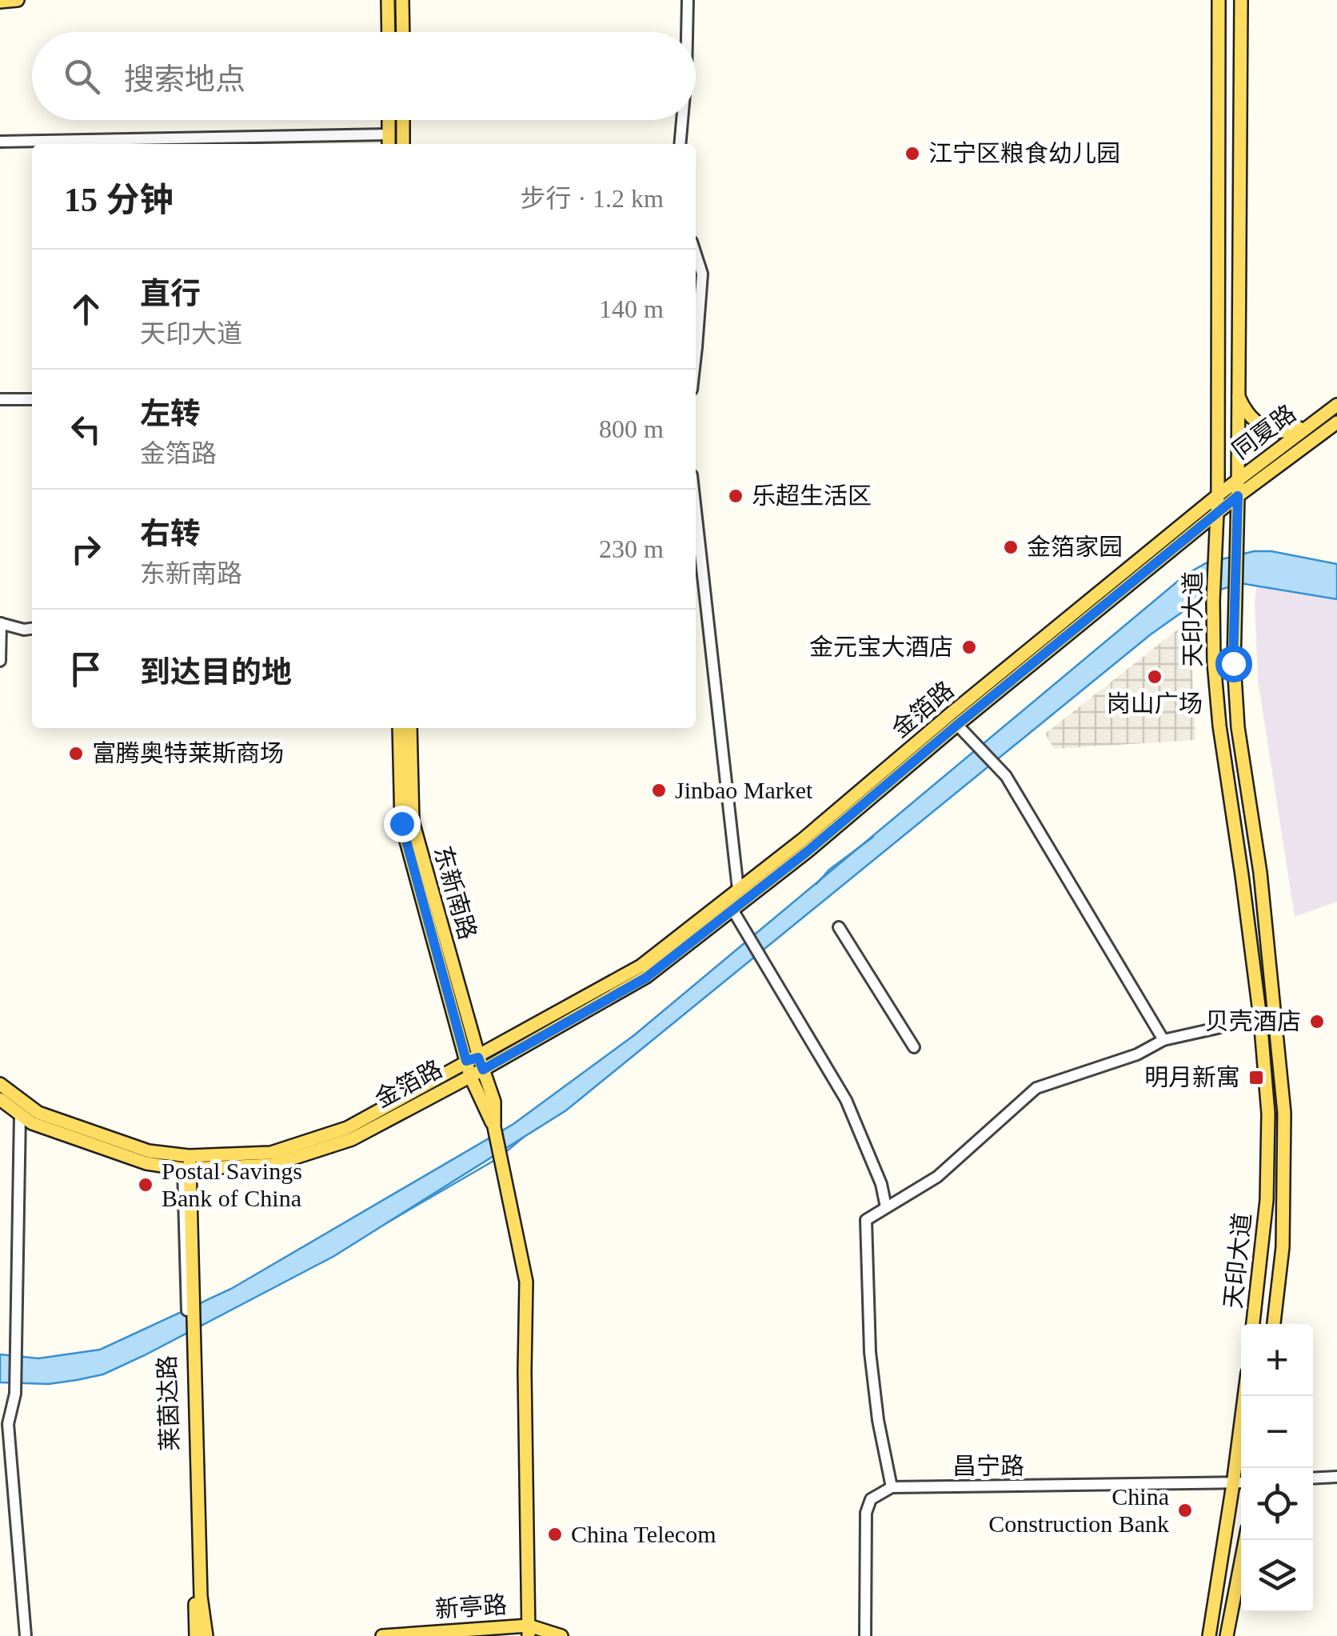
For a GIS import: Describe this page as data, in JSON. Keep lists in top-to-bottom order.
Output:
{
  "streets": {
    "main road": [
      "同夏路",
      "天印大道",
      "金箔路",
      "东新南路",
      "莱茵达路",
      "新亭路"
    ],
    "street": ["昌宁路"]
  },
  "crossings": [
    ["同夏路", "天印大道"],
    ["同夏路", "金箔路"],
    ["天印大道", "金箔路"],
    ["金箔路", "东新南路"]
  ],
  "places": {
    "other": [
      "江宁区粮食幼儿园",
      "乐超生活区",
      "金箔家园",
      "金元宝大酒店",
      "岗山广场",
      "富腾奥特莱斯商场",
      "Jinbao Market",
      "贝壳酒店",
      "Postal Savings Bank of China",
      "China Construction Bank",
      "China Telecom"
    ],
    "transit": ["明月新寓"]
  },
  "page": {
    "search": "搜索地点",
    "heading": ["15 分钟", "步行 · 1.2 km"],
    "list": [
      ["直行", "天印大道", "140 m"],
      ["左转", "金箔路", "800 m"],
      ["右转", "东新南路", "230 m"],
      "到达目的地"
    ],
    "map_buttons": ["+", "−"]
  }
}
